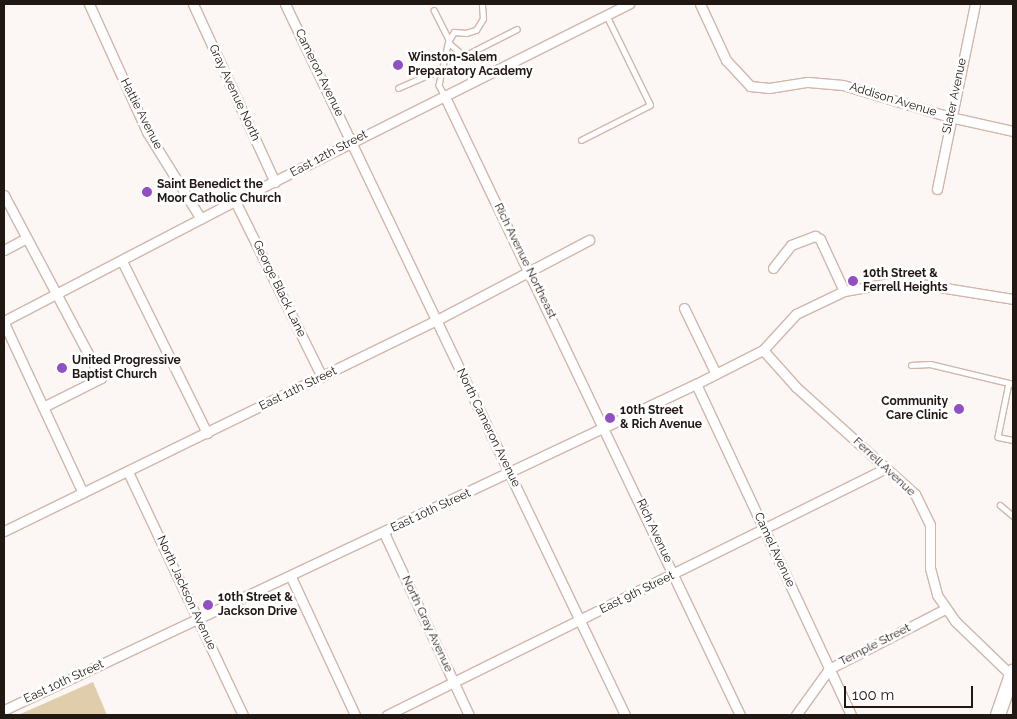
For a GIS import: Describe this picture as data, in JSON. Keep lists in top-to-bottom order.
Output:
{
  "streets": {
    "street": [
      "Cameron Avenue",
      "Gray Avenue North",
      "Slater Avenue",
      "Addison Avenue",
      "Hattie Avenue",
      "East 12th Street",
      "Rich Avenue Northeast",
      "George Black Lane",
      "East 11th Street",
      "North Cameron Avenue",
      "Ferrell Avenue",
      "East 10th Street",
      "Rich Avenue",
      "Camel Avenue",
      "North Jackson Avenue",
      "East 9th Street",
      "North Gray Avenue",
      "Temple Street"
    ]
  },
  "crossings": [
    ["Cameron Avenue", "East 12th Street"],
    ["Cameron Avenue", "North Cameron Avenue"],
    ["Gray Avenue North", "East 12th Street"],
    ["Slater Avenue", "Addison Avenue"],
    ["Hattie Avenue", "East 12th Street"],
    ["East 12th Street", "Rich Avenue Northeast"],
    ["East 12th Street", "George Black Lane"],
    ["East 12th Street", "North Cameron Avenue"],
    ["Rich Avenue Northeast", "East 11th Street"],
    ["Rich Avenue Northeast", "East 10th Street"],
    ["Rich Avenue Northeast", "Rich Avenue"],
    ["George Black Lane", "East 11th Street"],
    ["East 11th Street", "North Cameron Avenue"],
    ["East 11th Street", "North Jackson Avenue"],
    ["North Cameron Avenue", "East 10th Street"],
    ["North Cameron Avenue", "East 9th Street"],
    ["Ferrell Avenue", "East 10th Street"],
    ["Ferrell Avenue", "East 9th Street"],
    ["Ferrell Avenue", "Temple Street"],
    ["East 10th Street", "Rich Avenue"],
    ["East 10th Street", "Camel Avenue"],
    ["East 10th Street", "North Jackson Avenue"],
    ["East 10th Street", "North Gray Avenue"],
    ["Rich Avenue", "East 9th Street"],
    ["Camel Avenue", "East 9th Street"],
    ["Camel Avenue", "Temple Street"],
    ["East 9th Street", "North Gray Avenue"]
  ],
  "places": [
    "Winston-Salem Preparatory Academy",
    "Saint Benedict the Moor Catholic Church",
    "10th Street & Ferrell Heights",
    "United Progressive Baptist Church",
    "Community Care Clinic",
    "10th Street & Rich Avenue",
    "10th Street & Jackson Drive"
  ],
  "scale_bar": "100 m"
}
